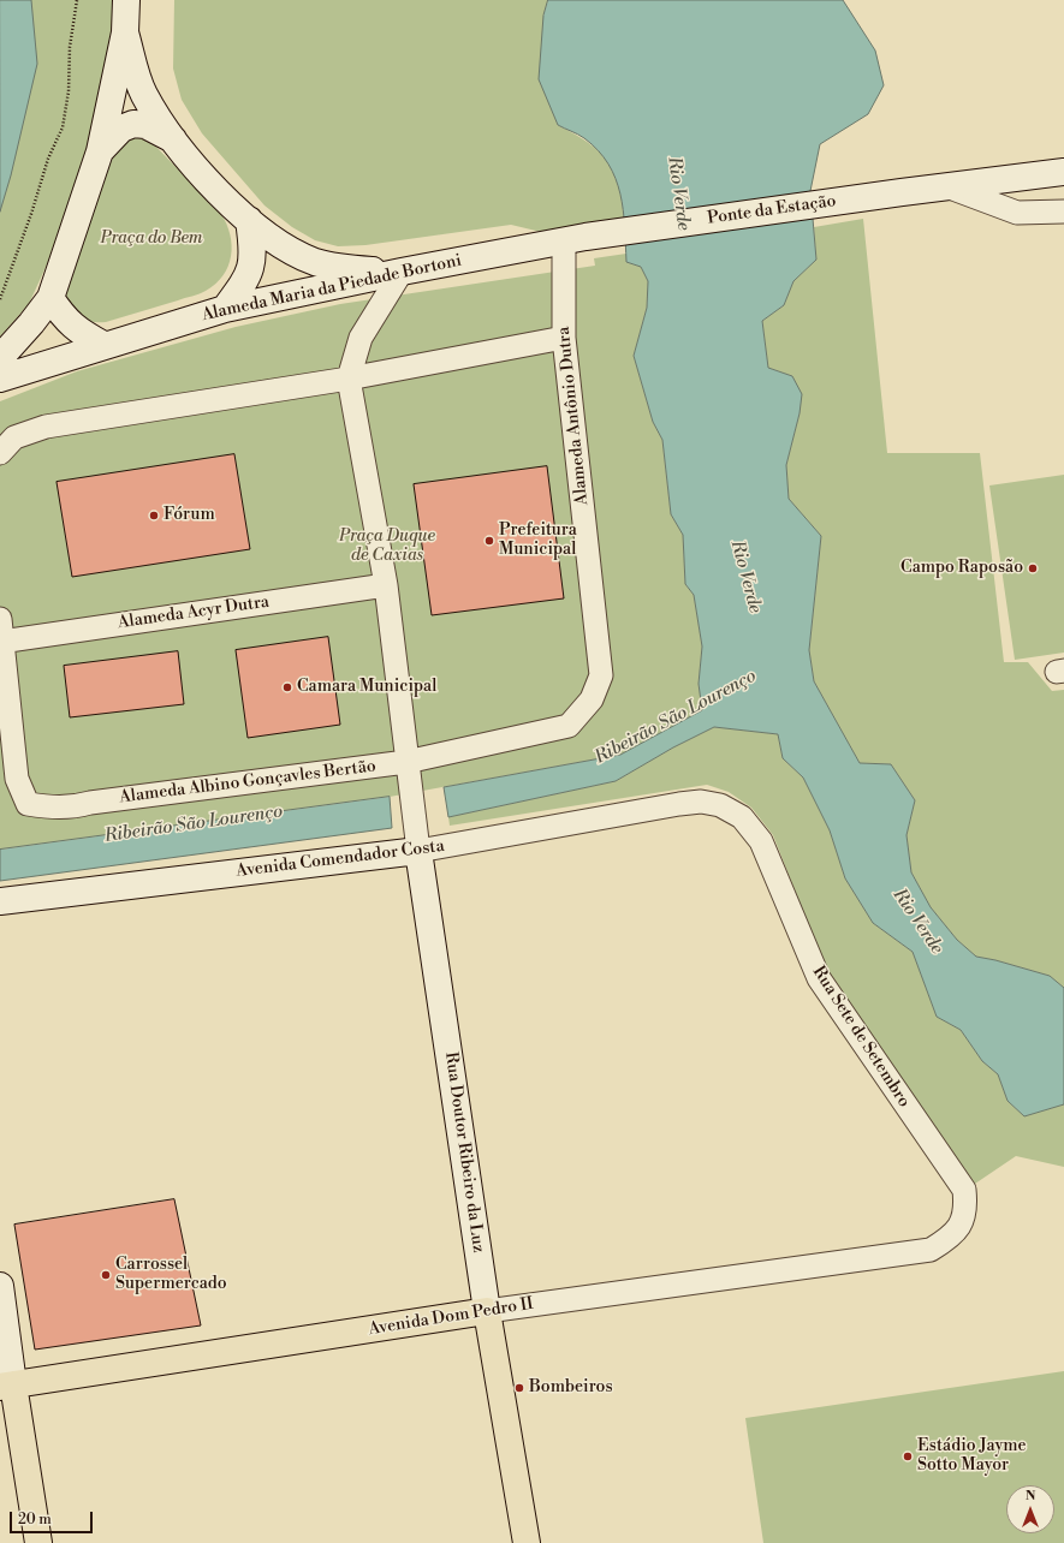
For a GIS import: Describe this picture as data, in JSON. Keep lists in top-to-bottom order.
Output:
{
  "streets": {
    "main road": [
      "Ponte da Estação",
      "Alameda Maria da Piedade Bortoni",
      "Avenida Comendador Costa",
      "Rua Doutor Ribeiro da Luz",
      "Avenida Dom Pedro II"
    ],
    "street": [
      "Alameda Antônio Dutra",
      "Alameda Acyr Dutra",
      "Alameda Albino Gonçavles Bertão",
      "Rua Sete de Setembro"
    ]
  },
  "crossings": [
    ["Ponte da Estação", "Alameda Maria da Piedade Bortoni"],
    ["Ponte da Estação", "Alameda Antônio Dutra"],
    ["Alameda Maria da Piedade Bortoni", "Alameda Antônio Dutra"],
    ["Alameda Antônio Dutra", "Alameda Albino Gonçavles Bertão"],
    ["Alameda Acyr Dutra", "Alameda Albino Gonçavles Bertão"],
    ["Alameda Acyr Dutra", "Rua Doutor Ribeiro da Luz"],
    ["Alameda Albino Gonçavles Bertão", "Rua Doutor Ribeiro da Luz"],
    ["Avenida Comendador Costa", "Rua Sete de Setembro"],
    ["Avenida Comendador Costa", "Rua Doutor Ribeiro da Luz"],
    ["Rua Sete de Setembro", "Avenida Dom Pedro II"],
    ["Rua Doutor Ribeiro da Luz", "Avenida Dom Pedro II"]
  ],
  "water": ["Rio Verde", "Ribeirão São Lourenço"],
  "parks": ["Praça do Bem", "Praça Duque de Caxias"],
  "places": [
    "Fórum",
    "Prefeitura Municipal",
    "Campo Raposão",
    "Camara Municipal",
    "Carrossel Supermercado",
    "Bombeiros",
    "Estádio Jayme Sotto Mayor"
  ],
  "scale_bar": "20 m",
  "north": "top"
}
